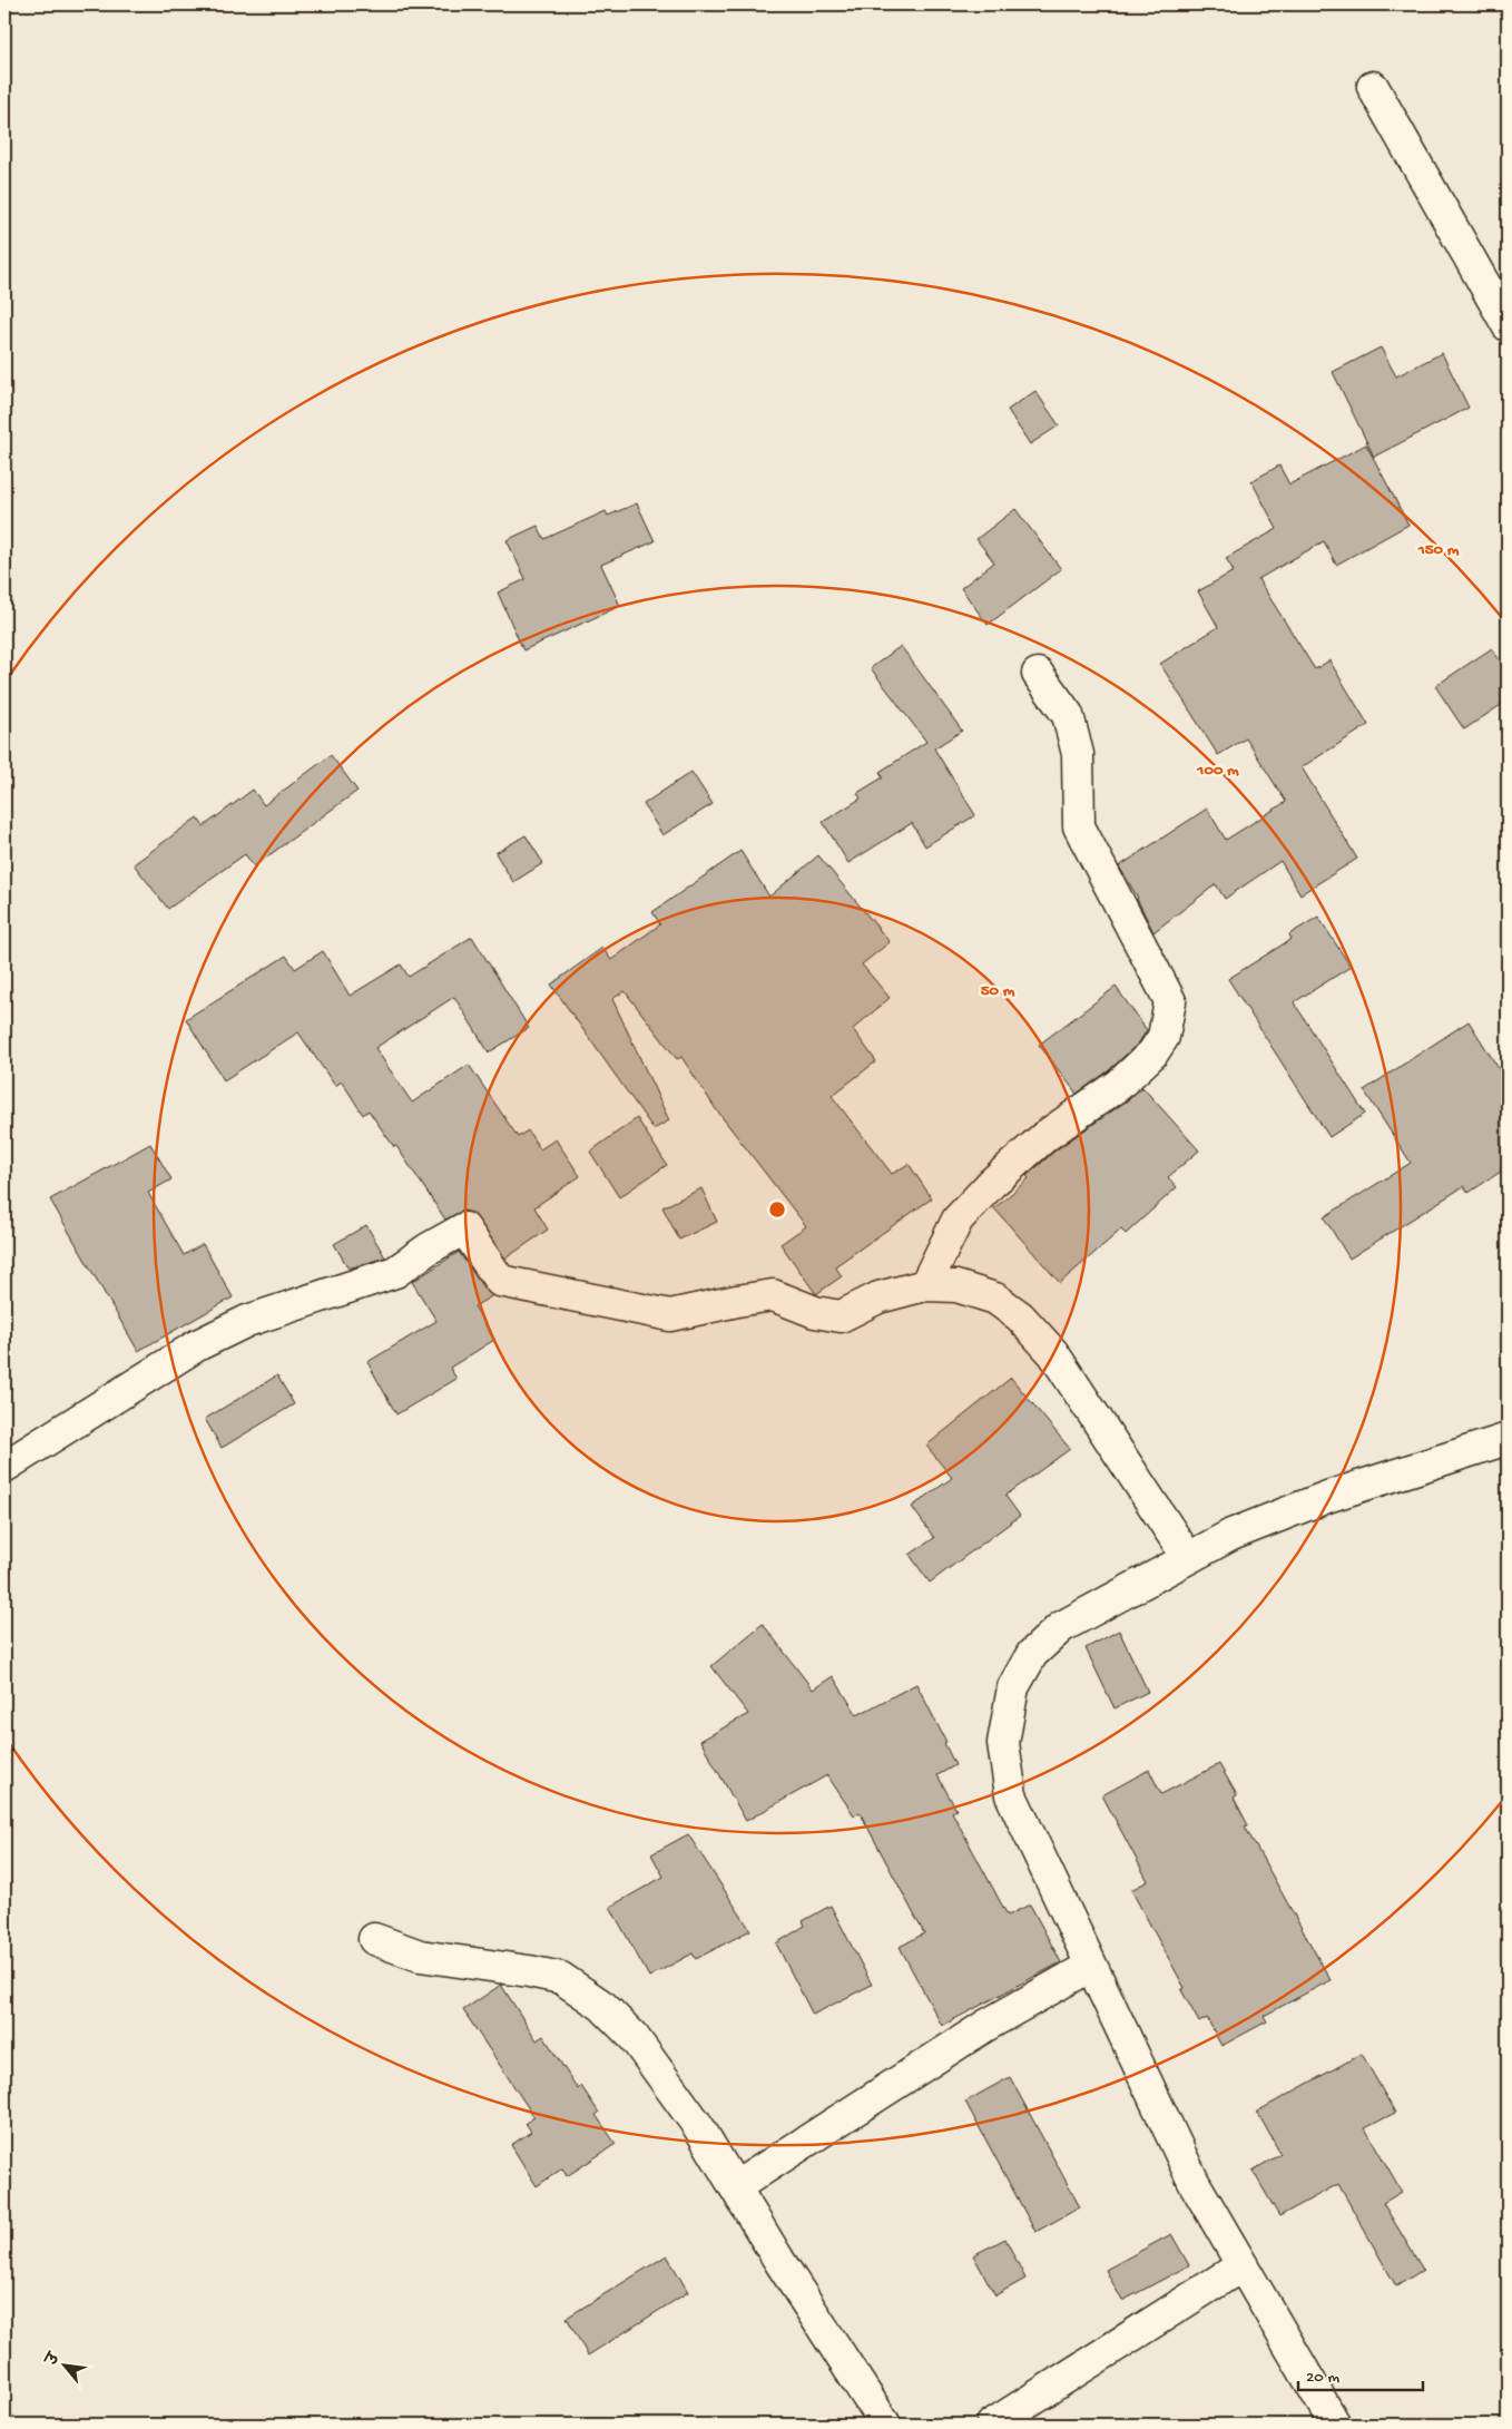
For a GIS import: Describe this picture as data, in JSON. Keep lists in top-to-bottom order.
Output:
{
  "scale_bar": "20 m",
  "north": "top left",
  "rings": ["150 m", "100 m", "50 m"]
}
